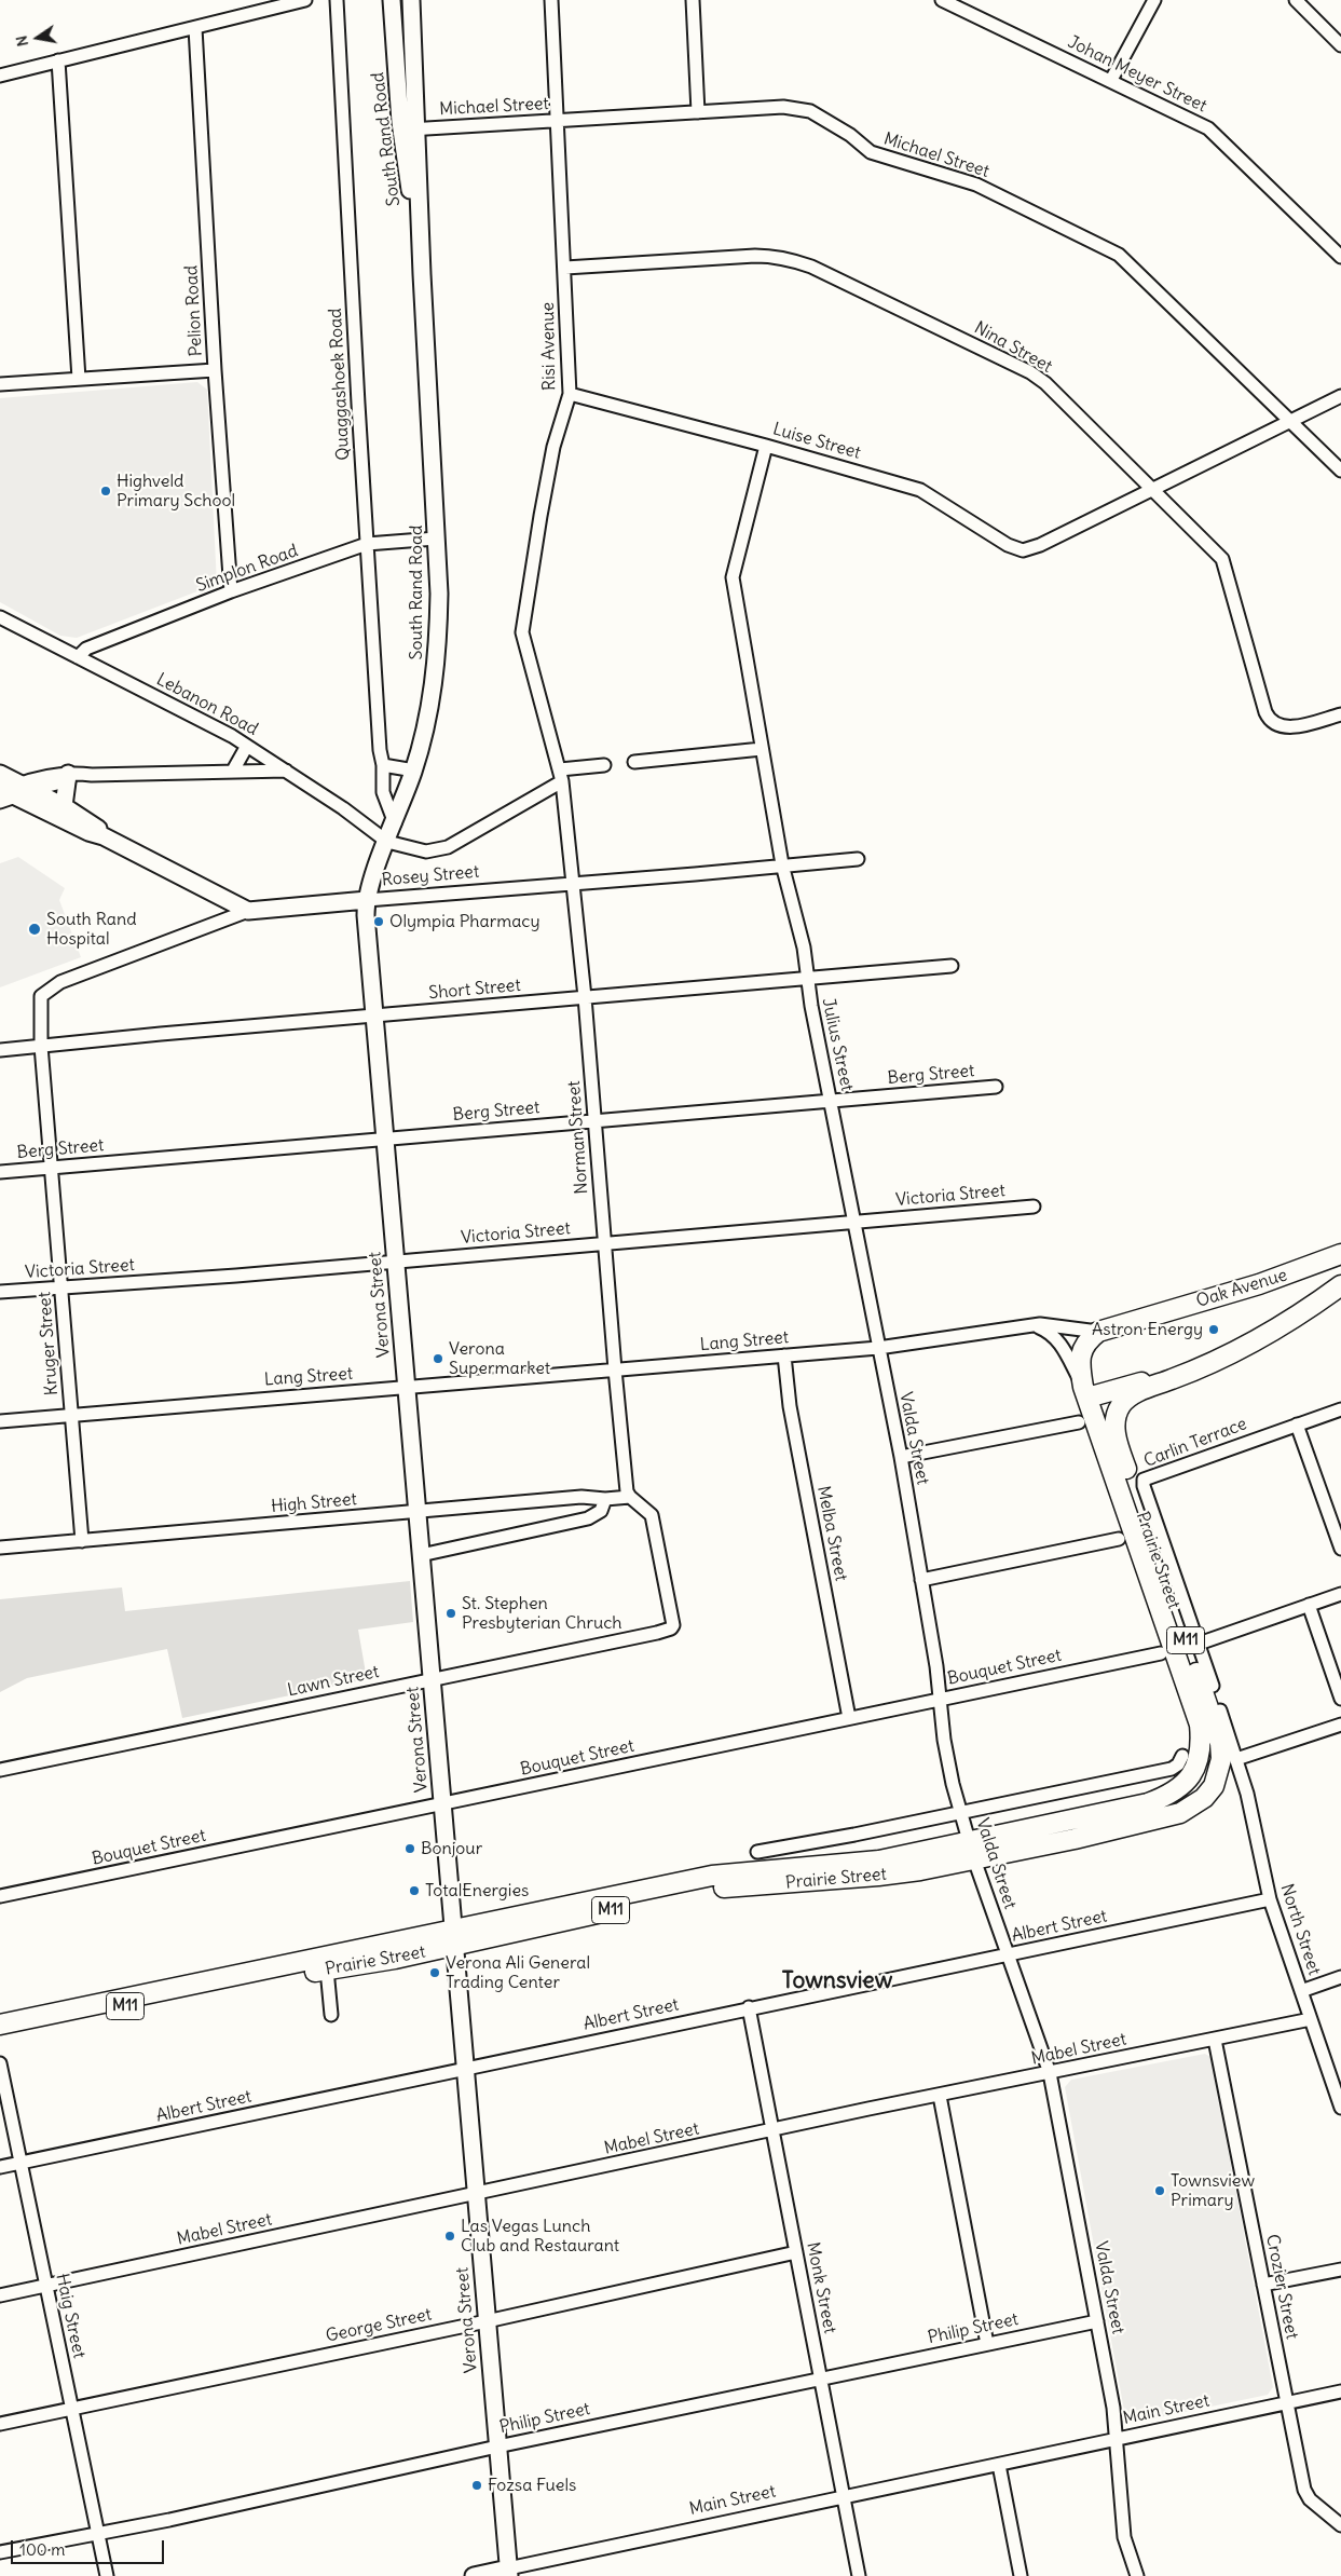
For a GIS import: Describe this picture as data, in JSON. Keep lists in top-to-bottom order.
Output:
{
  "streets": {
    "main road": [
      "South Rand Road",
      "Rosey Street",
      "Oak Avenue",
      "Verona Street",
      "Prairie Street",
      "M11",
      "Main Street"
    ],
    "street": [
      "Johan Meyer Street",
      "Michael Street",
      "Pelion Road",
      "Risi Avenue",
      "Nina Street",
      "Quaggashoek Road",
      "Luise Street",
      "Simplon Road",
      "Lebanon Road",
      "Short Street",
      "Julius Street",
      "Berg Street",
      "Norman Street",
      "Victoria Street",
      "Lang Street",
      "Kruger Street",
      "Valda Street",
      "Carlin Terrace",
      "High Street",
      "Melba Street",
      "Bouquet Street",
      "Lawn Street",
      "Albert Street",
      "North Street",
      "Mabel Street",
      "Crozier Street",
      "Monk Street",
      "Haig Street",
      "George Street",
      "Philip Street"
    ]
  },
  "crossings": [
    ["Michael Street", "South Rand Road"],
    ["Michael Street", "Risi Avenue"],
    ["Michael Street", "Luise Street"],
    ["South Rand Road", "Quaggashoek Road"],
    ["South Rand Road", "Simplon Road"],
    ["South Rand Road", "Lebanon Road"],
    ["South Rand Road", "Rosey Street"],
    ["South Rand Road", "Verona Street"],
    ["Pelion Road", "Simplon Road"],
    ["Risi Avenue", "Nina Street"],
    ["Risi Avenue", "Luise Street"],
    ["Risi Avenue", "Norman Street"],
    ["Nina Street", "Luise Street"],
    ["Quaggashoek Road", "Simplon Road"],
    ["Luise Street", "Julius Street"],
    ["Simplon Road", "Lebanon Road"],
    ["Rosey Street", "Julius Street"],
    ["Rosey Street", "Norman Street"],
    ["Rosey Street", "Verona Street"],
    ["Rosey Street", "Kruger Street"],
    ["Short Street", "Julius Street"],
    ["Short Street", "Norman Street"],
    ["Short Street", "Verona Street"],
    ["Short Street", "Kruger Street"],
    ["Julius Street", "Berg Street"],
    ["Julius Street", "Victoria Street"],
    ["Julius Street", "Lang Street"],
    ["Julius Street", "Valda Street"],
    ["Berg Street", "Norman Street"],
    ["Berg Street", "Verona Street"],
    ["Berg Street", "Kruger Street"],
    ["Norman Street", "Victoria Street"],
    ["Norman Street", "Lang Street"],
    ["Norman Street", "High Street"],
    ["Norman Street", "Lawn Street"],
    ["Victoria Street", "Verona Street"],
    ["Victoria Street", "Kruger Street"],
    ["Oak Avenue", "Lang Street"],
    ["Oak Avenue", "Prairie Street"],
    ["Verona Street", "Lang Street"],
    ["Verona Street", "High Street"],
    ["Verona Street", "Prairie Street"],
    ["Verona Street", "Bouquet Street"],
    ["Verona Street", "Lawn Street"],
    ["Verona Street", "Albert Street"],
    ["Verona Street", "Mabel Street"],
    ["Verona Street", "George Street"],
    ["Verona Street", "Philip Street"],
    ["Verona Street", "Main Street"],
    ["Lang Street", "Kruger Street"],
    ["Lang Street", "Valda Street"],
    ["Lang Street", "Melba Street"],
    ["Kruger Street", "High Street"],
    ["Valda Street", "Prairie Street"],
    ["Valda Street", "Bouquet Street"],
    ["Valda Street", "Albert Street"],
    ["Valda Street", "Mabel Street"],
    ["Valda Street", "Philip Street"],
    ["Valda Street", "Main Street"],
    ["High Street", "Lawn Street"],
    ["Melba Street", "Bouquet Street"],
    ["Prairie Street", "M11"],
    ["Albert Street", "North Street"],
    ["Albert Street", "Monk Street"],
    ["Albert Street", "Haig Street"],
    ["North Street", "Mabel Street"],
    ["Mabel Street", "Crozier Street"],
    ["Mabel Street", "Monk Street"],
    ["Mabel Street", "Haig Street"],
    ["Crozier Street", "Main Street"],
    ["Monk Street", "George Street"],
    ["Monk Street", "Philip Street"],
    ["Monk Street", "Main Street"],
    ["Haig Street", "George Street"],
    ["Haig Street", "Philip Street"]
  ],
  "districts": ["Townsview"],
  "places": [
    "Highveld Primary School",
    "Olympia Pharmacy",
    "South Rand Hospital",
    "Astron Energy",
    "Verona Supermarket",
    "St. Stephen Presbyterian Chruch",
    "Bonjour",
    "TotalEnergies",
    "Verona Ali General Trading Center",
    "Townsview Primary",
    "Las Vegas Lunch Club and Restaurant",
    "Fozsa Fuels"
  ],
  "scale_bar": "100 m",
  "north": "left"
}
